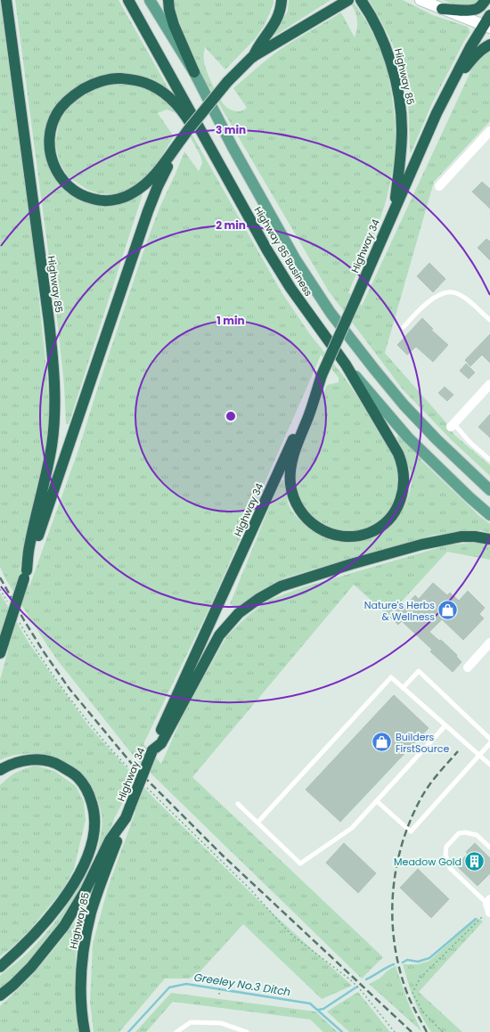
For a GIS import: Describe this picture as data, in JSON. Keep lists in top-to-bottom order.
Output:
{
  "streets": {
    "highway": ["Highway 85", "Highway 34", "Highway 85 Business"]
  },
  "crossings": [
    ["Highway 85", "Highway 34"]
  ],
  "water": ["Greeley No.3 Ditch"],
  "places": {
    "shop": ["Nature's Herbs & Wellness", "Builders FirstSource"],
    "building": ["Meadow Gold"]
  },
  "rings": ["3 min", "2 min", "1 min"]
}
